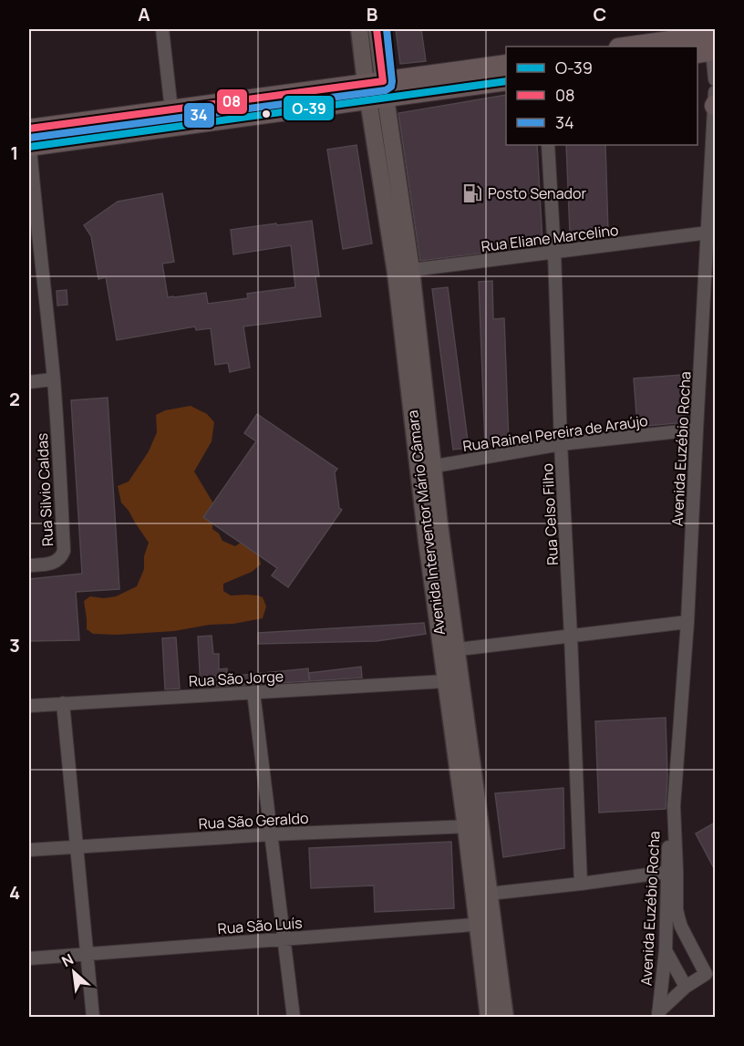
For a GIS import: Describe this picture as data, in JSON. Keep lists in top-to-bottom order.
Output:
{
  "streets": {
    "main road": ["Avenida Interventor Mário Câmara"],
    "street": [
      "Rua Eliane Marcelino",
      "Rua Rainel Pereira de Araújo",
      "Avenida Euzébio Rocha",
      "Rua Silvio Caldas",
      "Rua Celso Filho",
      "Rua São Jorge",
      "Rua São Geraldo",
      "Rua São Luís"
    ]
  },
  "crossings": [
    ["Rua Eliane Marcelino", "Avenida Euzébio Rocha"],
    ["Rua Eliane Marcelino", "Rua Celso Filho"],
    ["Rua Eliane Marcelino", "Avenida Interventor Mário Câmara"],
    ["Rua Rainel Pereira de Araújo", "Avenida Euzébio Rocha"],
    ["Rua Rainel Pereira de Araújo", "Rua Celso Filho"],
    ["Rua Rainel Pereira de Araújo", "Avenida Interventor Mário Câmara"],
    ["Avenida Interventor Mário Câmara", "Rua São Jorge"],
    ["Avenida Interventor Mário Câmara", "Rua São Geraldo"],
    ["Avenida Interventor Mário Câmara", "Rua São Luís"]
  ],
  "places": {
    "fuel station": ["Posto Senador"]
  },
  "lines": ["transit line 08", "transit line 34", "transit line O-39"],
  "legend": ["O-39", "08", "34"],
  "north": "top left",
  "grid": {
    "columns": ["A", "B", "C"],
    "rows": [
      "1",
      "2",
      "3",
      "4"
    ]
  }
}
